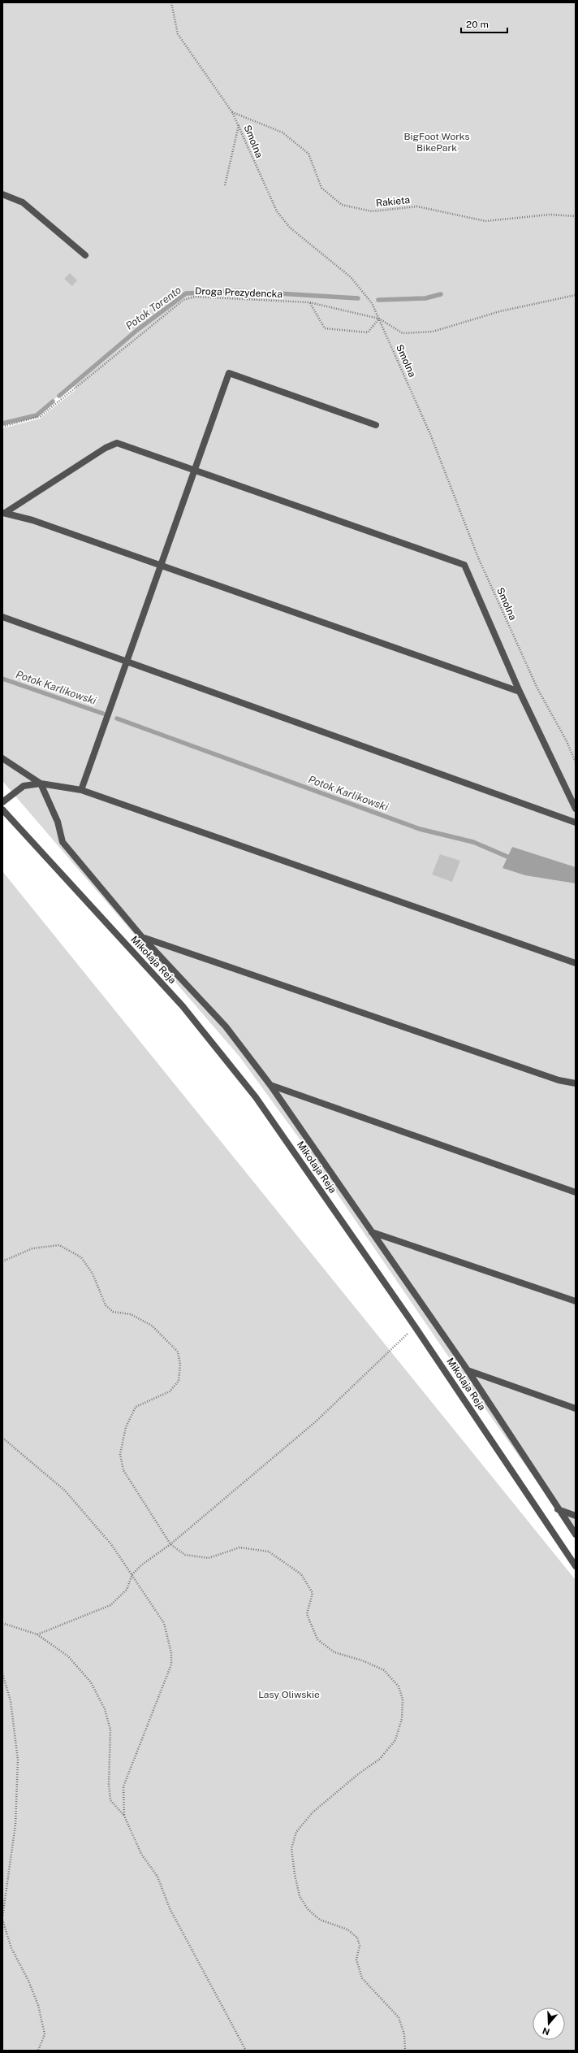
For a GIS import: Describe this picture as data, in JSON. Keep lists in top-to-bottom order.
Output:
{
  "streets": {
    "street": ["Mikołaja Reja"],
    "path": ["Smolna", "Rakieta", "Droga Prezydencka"]
  },
  "crossings": [
    ["Smolna", "Rakieta"],
    ["Smolna", "Droga Prezydencka"]
  ],
  "water": ["Potok Torento", "Potok Karlikowski"],
  "parks": ["BigFoot Works BikePark", "Lasy Oliwskie"],
  "scale_bar": "20 m",
  "north": "bottom"
}
